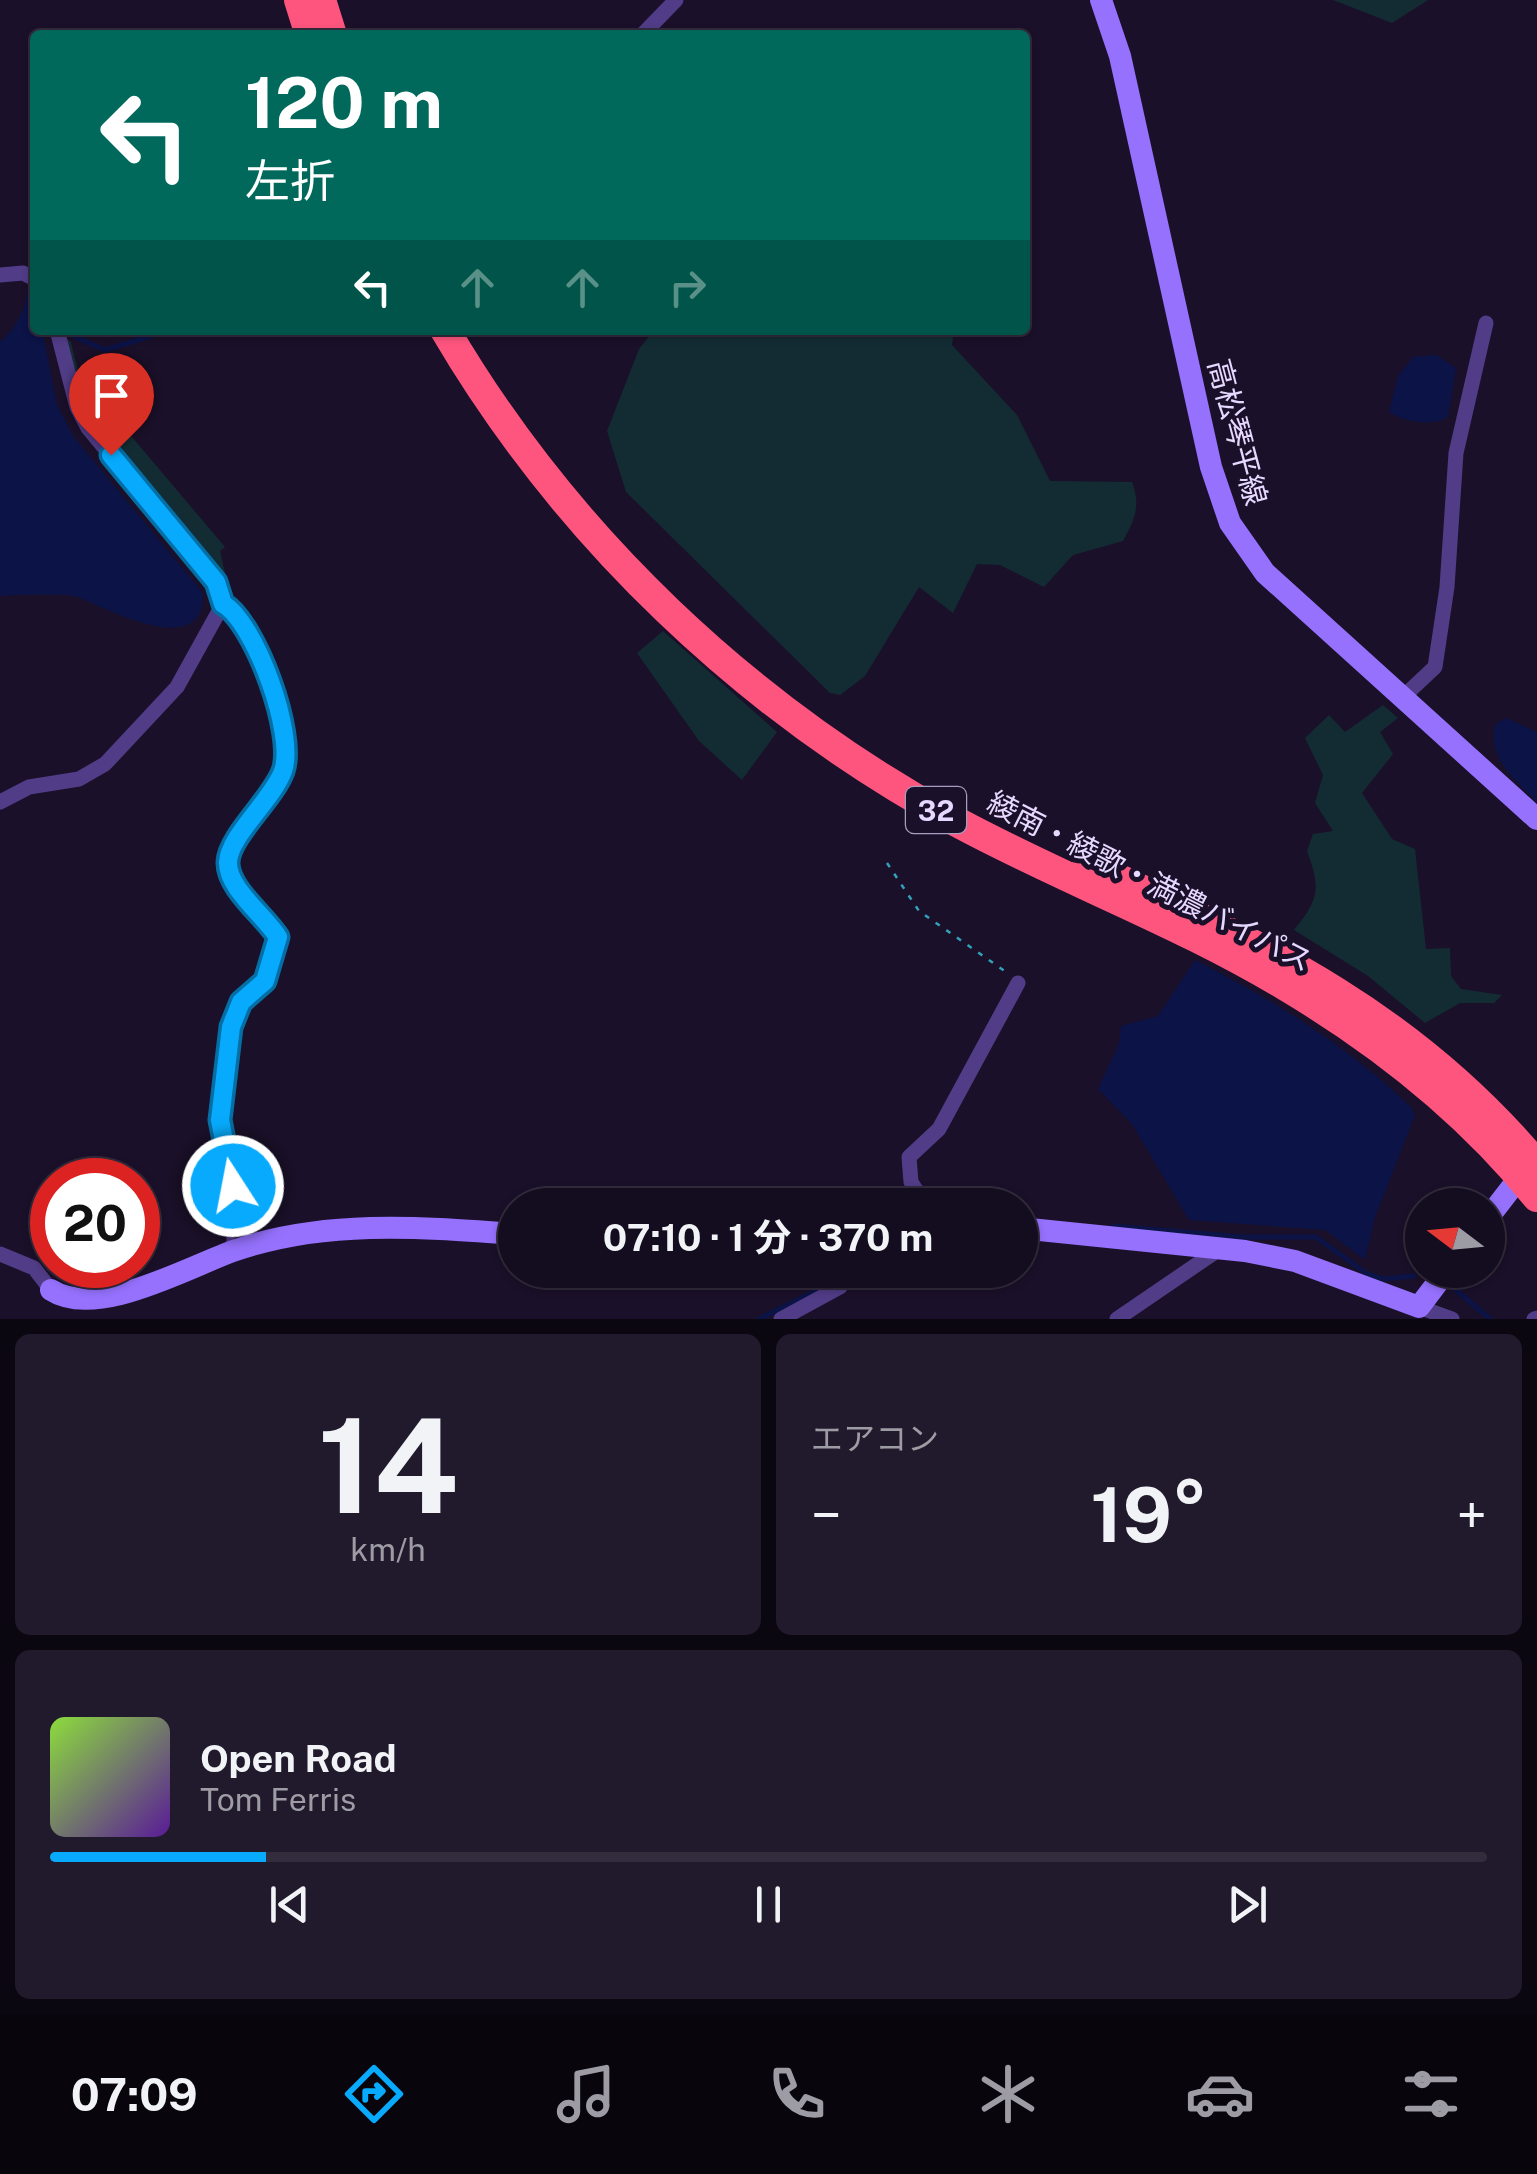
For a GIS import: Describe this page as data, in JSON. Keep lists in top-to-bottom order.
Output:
{
  "streets": {
    "highway": ["32", "綾南・綾歌・満濃バイパス"],
    "street": ["高松琴平線"]
  },
  "north": "left",
  "page": {
    "turn": ["120 m", "左折"],
    "limit": "20",
    "trip": "07:10 · 1 分 · 370 m",
    "tile": [
      ["14", "km/h"],
      "エアコン"
    ],
    "heat": ["−", "19°", "+"],
    "song": ["Open Road", "Tom Ferris"],
    "tabs": "07:09"
  }
}
